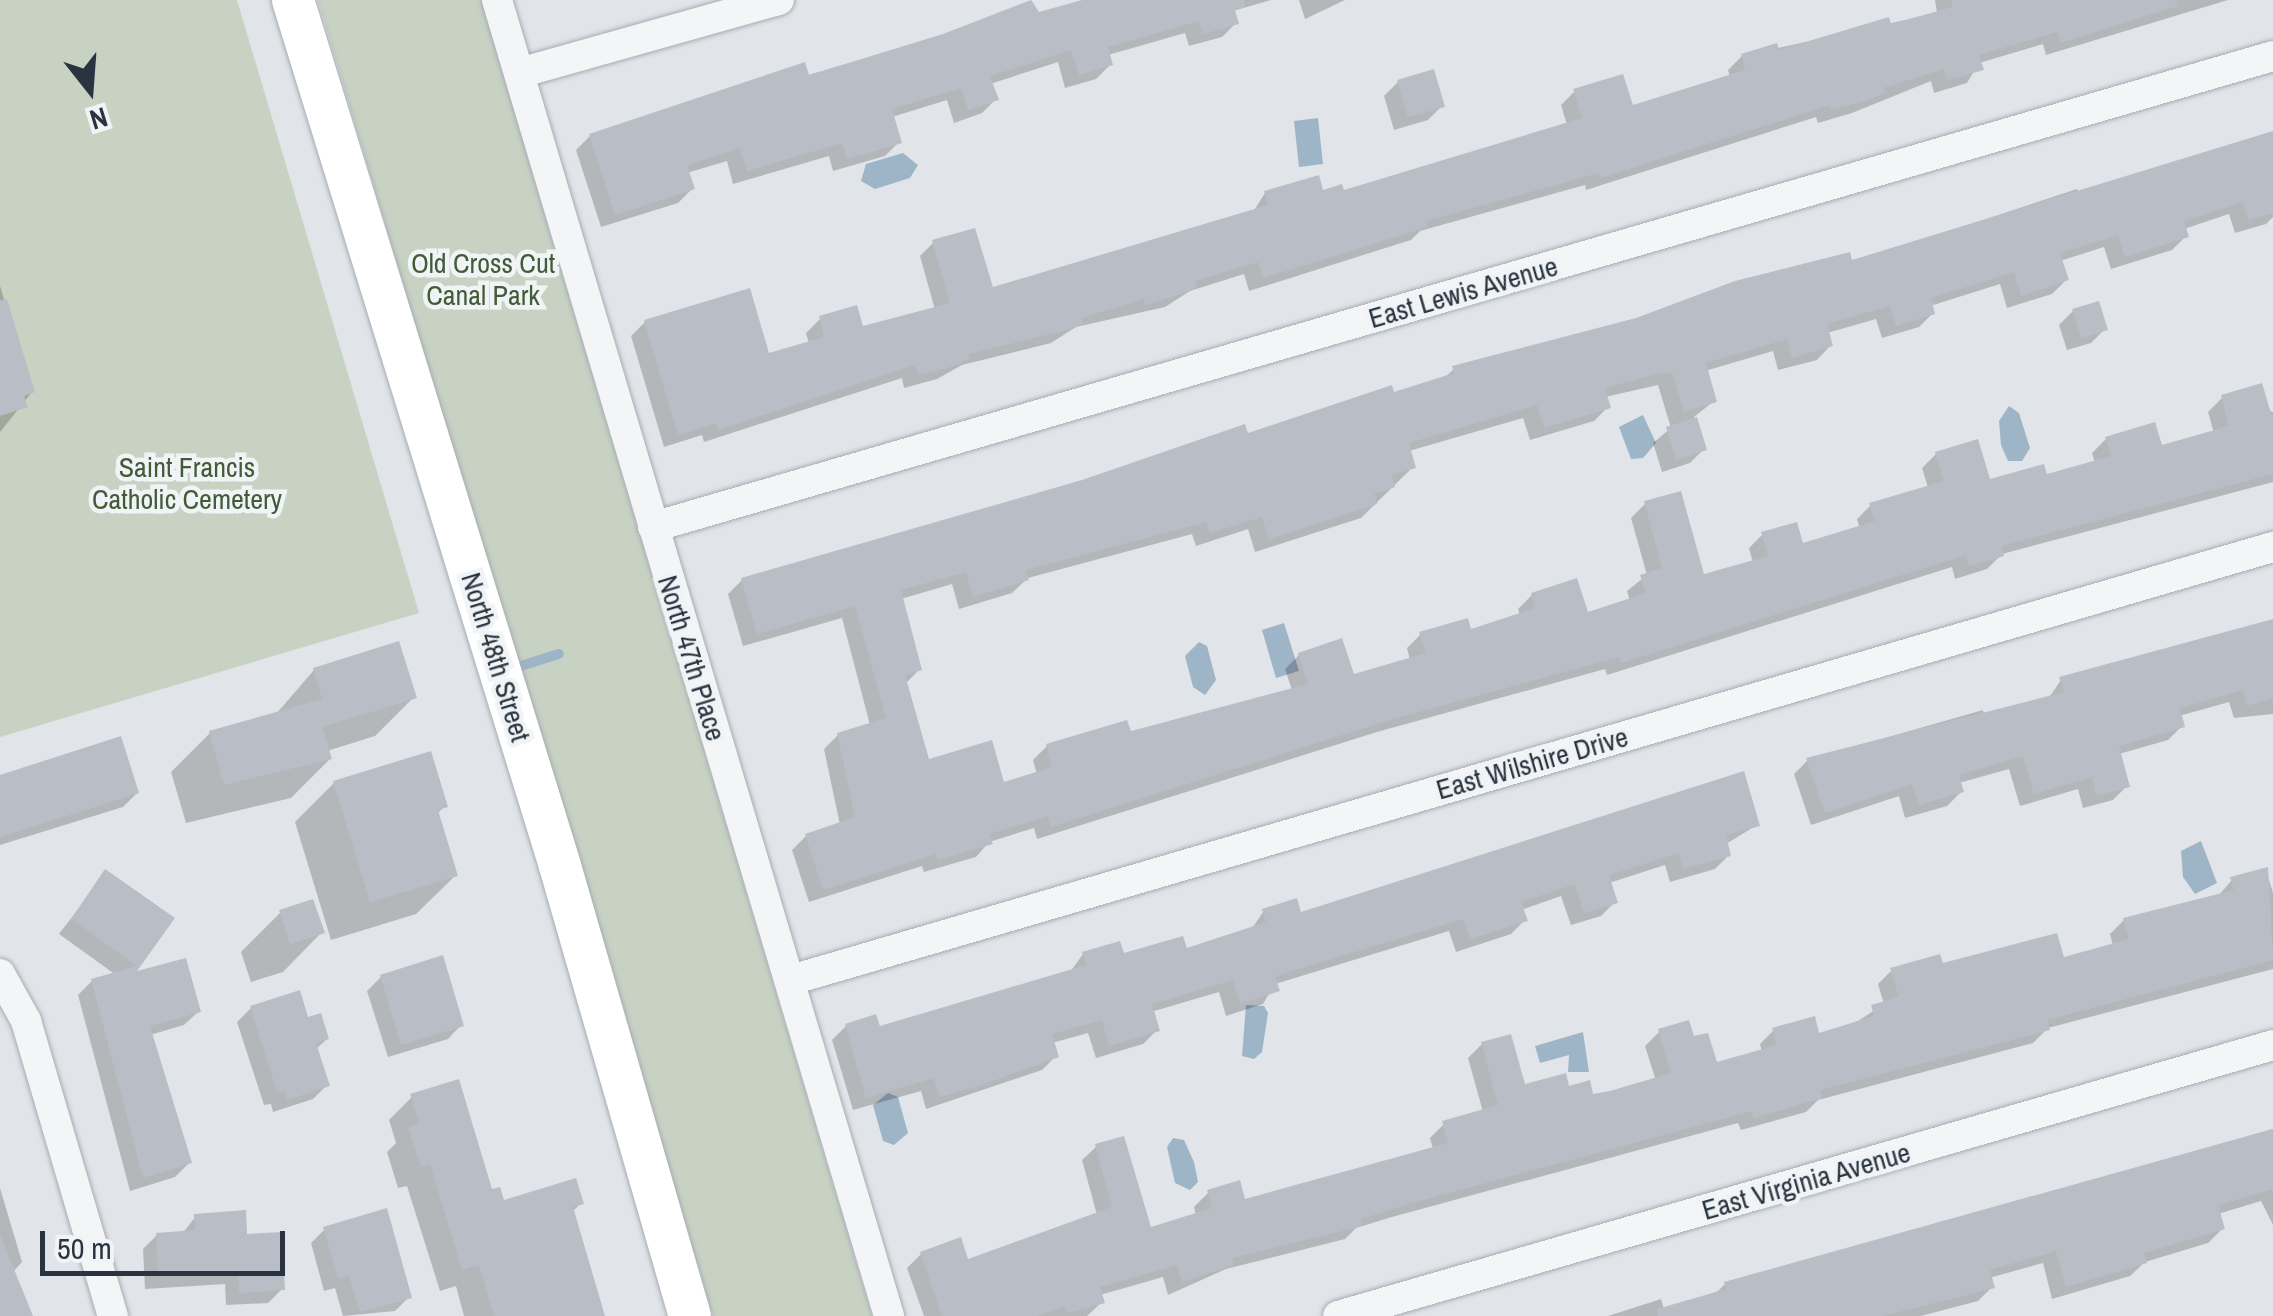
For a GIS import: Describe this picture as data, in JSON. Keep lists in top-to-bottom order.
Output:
{
  "streets": {
    "street": [
      "East Lewis Avenue",
      "North 48th Street",
      "North 47th Place",
      "East Wilshire Drive",
      "East Virginia Avenue"
    ]
  },
  "crossings": [
    ["East Lewis Avenue", "North 47th Place"],
    ["North 47th Place", "East Wilshire Drive"]
  ],
  "parks": ["Old Cross Cut Canal Park", "Saint Francis Catholic Cemetery"],
  "scale_bar": "50 m",
  "north": "bottom"
}
